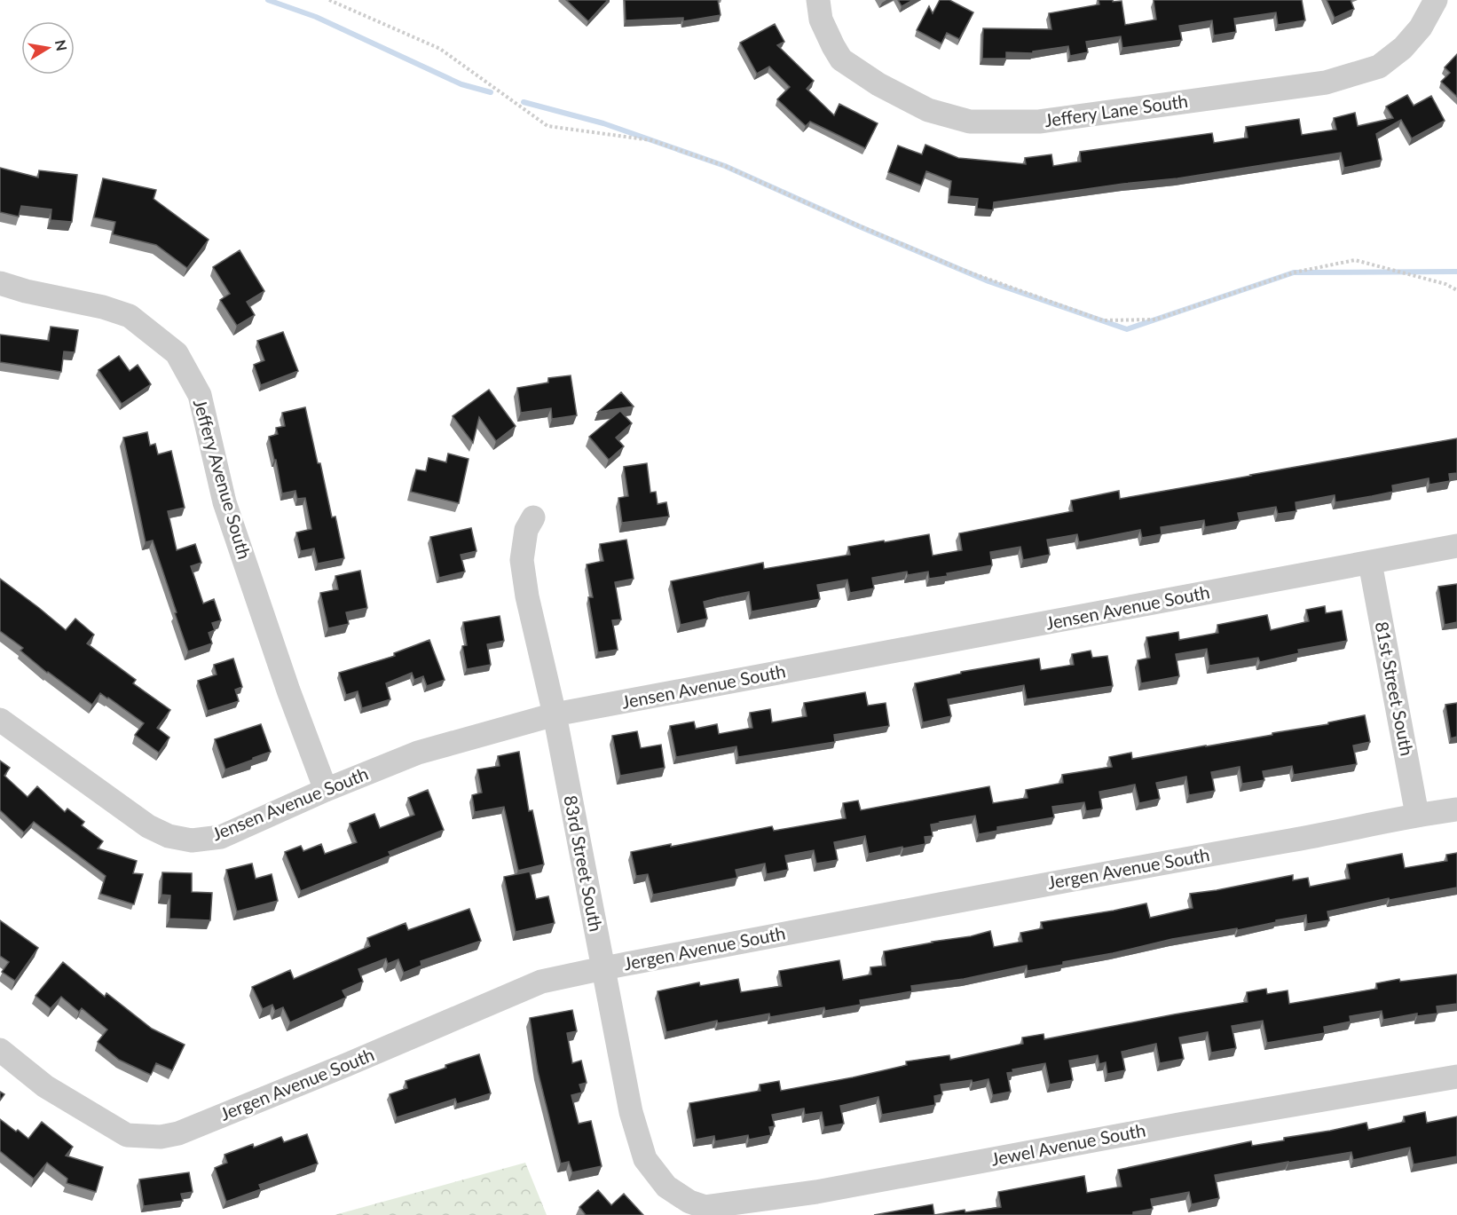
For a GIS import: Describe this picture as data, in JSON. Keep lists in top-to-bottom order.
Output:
{
  "streets": {
    "street": [
      "Jeffery Lane South",
      "Jeffery Avenue South",
      "Jensen Avenue South",
      "81st Street South",
      "83rd Street South",
      "Jergen Avenue South",
      "Jewel Avenue South"
    ]
  },
  "crossings": [
    ["Jeffery Avenue South", "Jensen Avenue South"],
    ["Jensen Avenue South", "81st Street South"],
    ["Jensen Avenue South", "83rd Street South"],
    ["81st Street South", "Jergen Avenue South"],
    ["83rd Street South", "Jergen Avenue South"],
    ["83rd Street South", "Jewel Avenue South"]
  ],
  "north": "right"
}
